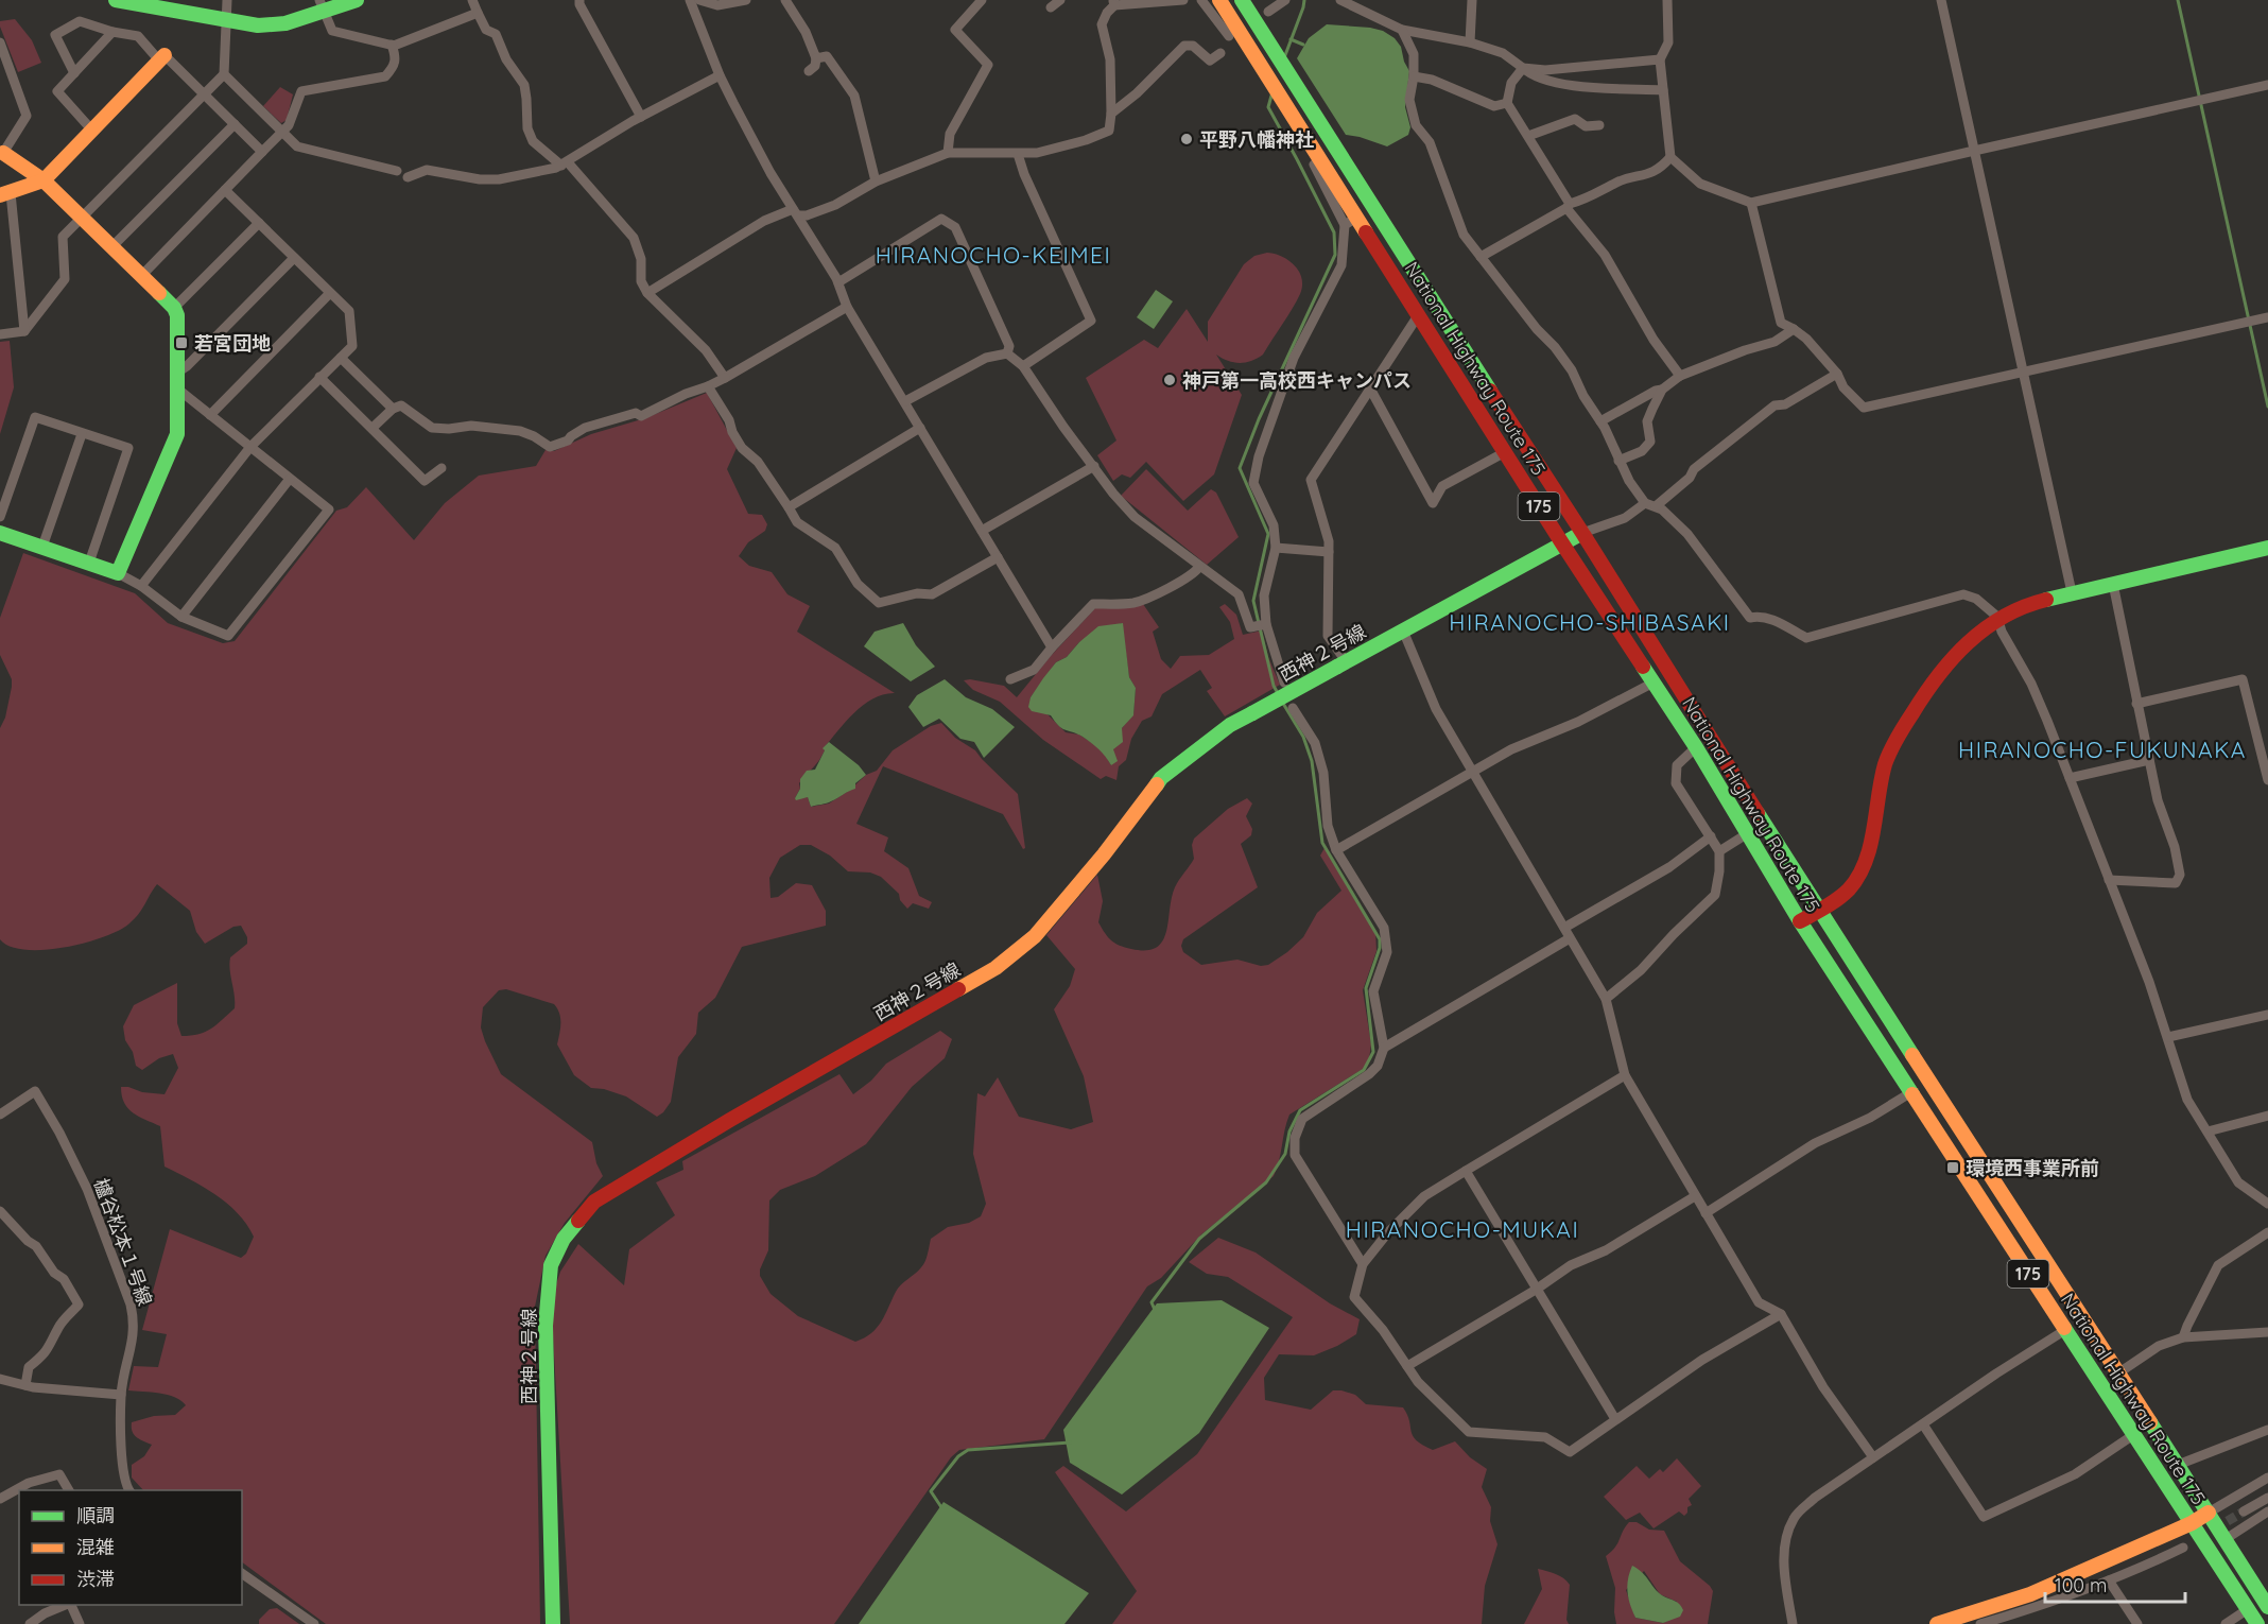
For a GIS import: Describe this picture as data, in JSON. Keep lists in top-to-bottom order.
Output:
{
  "streets": {
    "main road": ["National Highway Route 175", "175", "西神２号線"],
    "street": ["櫨谷松本１号線"]
  },
  "crossings": [
    ["National Highway Route 175", "西神２号線"]
  ],
  "districts": [
    "HIRANOCHO-KEIMEI",
    "HIRANOCHO-SHIBASAKI",
    "HIRANOCHO-FUKUNAKA",
    "HIRANOCHO-MUKAI"
  ],
  "places": {
    "other": ["平野八幡神社", "神戸第一高校西キャンパス"],
    "transit": ["若宮団地", "環境西事業所前"]
  },
  "legend": ["順調", "混雑", "渋滞"],
  "scale_bar": "100 m"
}
